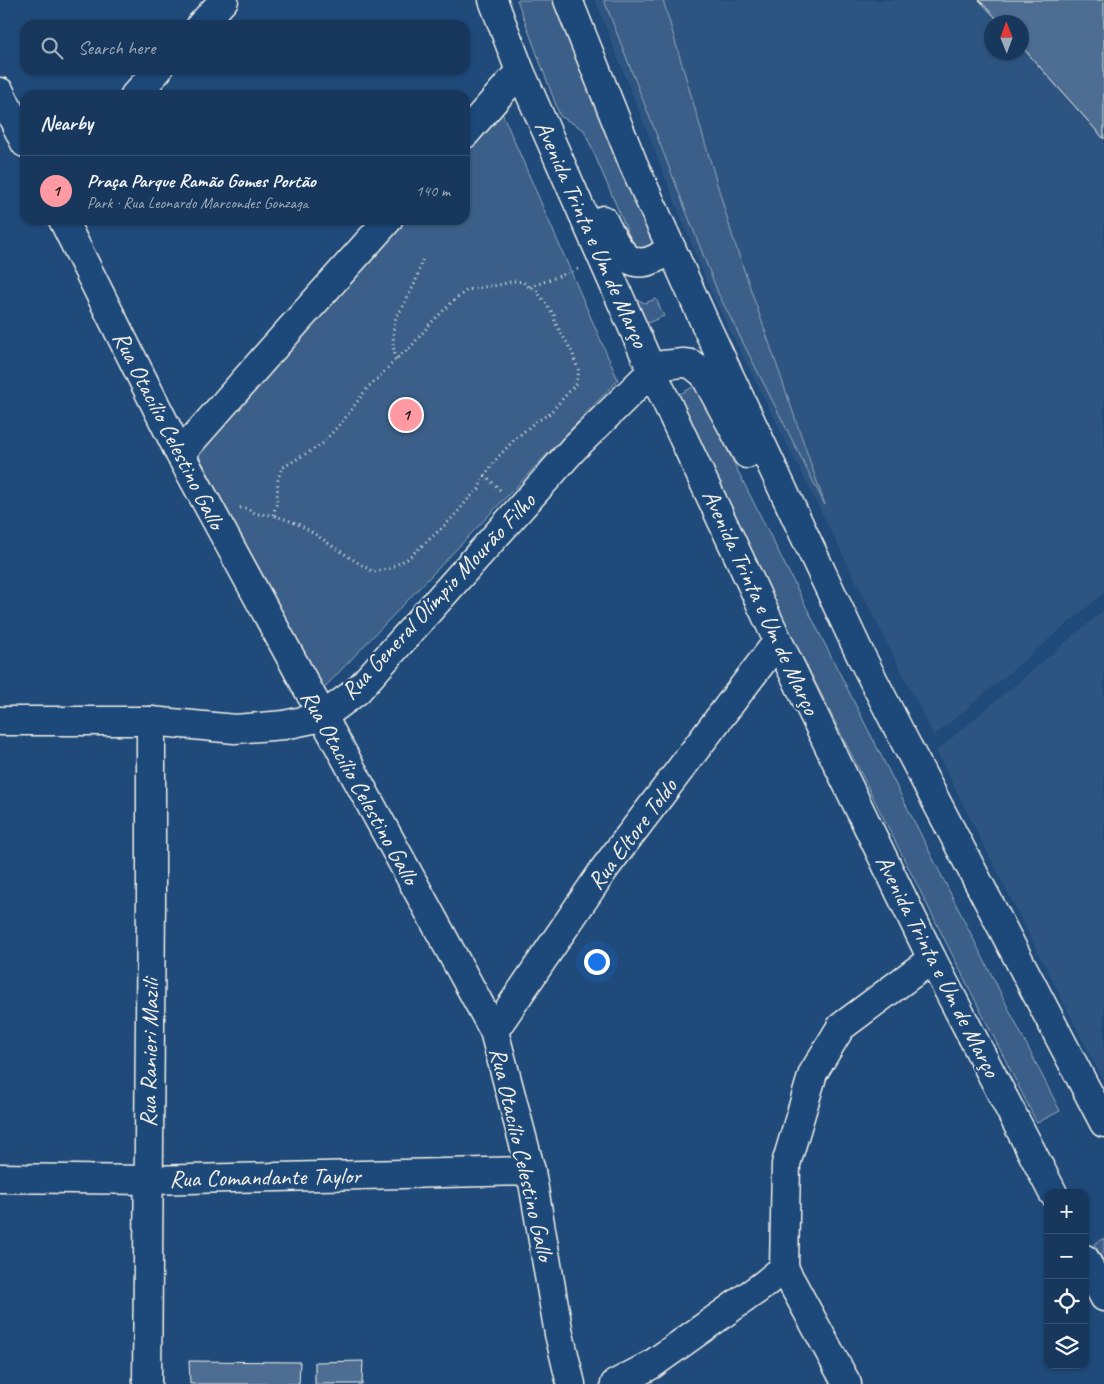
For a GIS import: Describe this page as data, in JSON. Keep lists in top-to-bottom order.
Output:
{
  "streets": {
    "street": [
      "Avenida Trinta e Um de Março",
      "Rua Otacílio Celestino Gallo",
      "Rua General Olímpio Mourão Filho",
      "Rua Eltore Toldo",
      "Rua Ranieri Mazili",
      "Rua Comandante Taylor"
    ]
  },
  "crossings": [
    ["Avenida Trinta e Um de Março", "Rua General Olímpio Mourão Filho"],
    ["Avenida Trinta e Um de Março", "Rua Eltore Toldo"],
    ["Rua Otacílio Celestino Gallo", "Rua General Olímpio Mourão Filho"],
    ["Rua Otacílio Celestino Gallo", "Rua Eltore Toldo"],
    ["Rua Otacílio Celestino Gallo", "Rua Comandante Taylor"],
    ["Rua General Olímpio Mourão Filho", "Rua Ranieri Mazili"],
    ["Rua Ranieri Mazili", "Rua Comandante Taylor"]
  ],
  "north": "top",
  "page": {
    "search": "Search here",
    "heading": "Nearby",
    "list": [
      {
        "mark": "1",
        "name": "Praça Parque Ramão Gomes Portão",
        "note": "Park · Rua Leonardo Marcondes Gonzaga",
        "value": "140 m"
      }
    ],
    "pins": "1",
    "map_buttons": ["+", "−"]
  }
}
